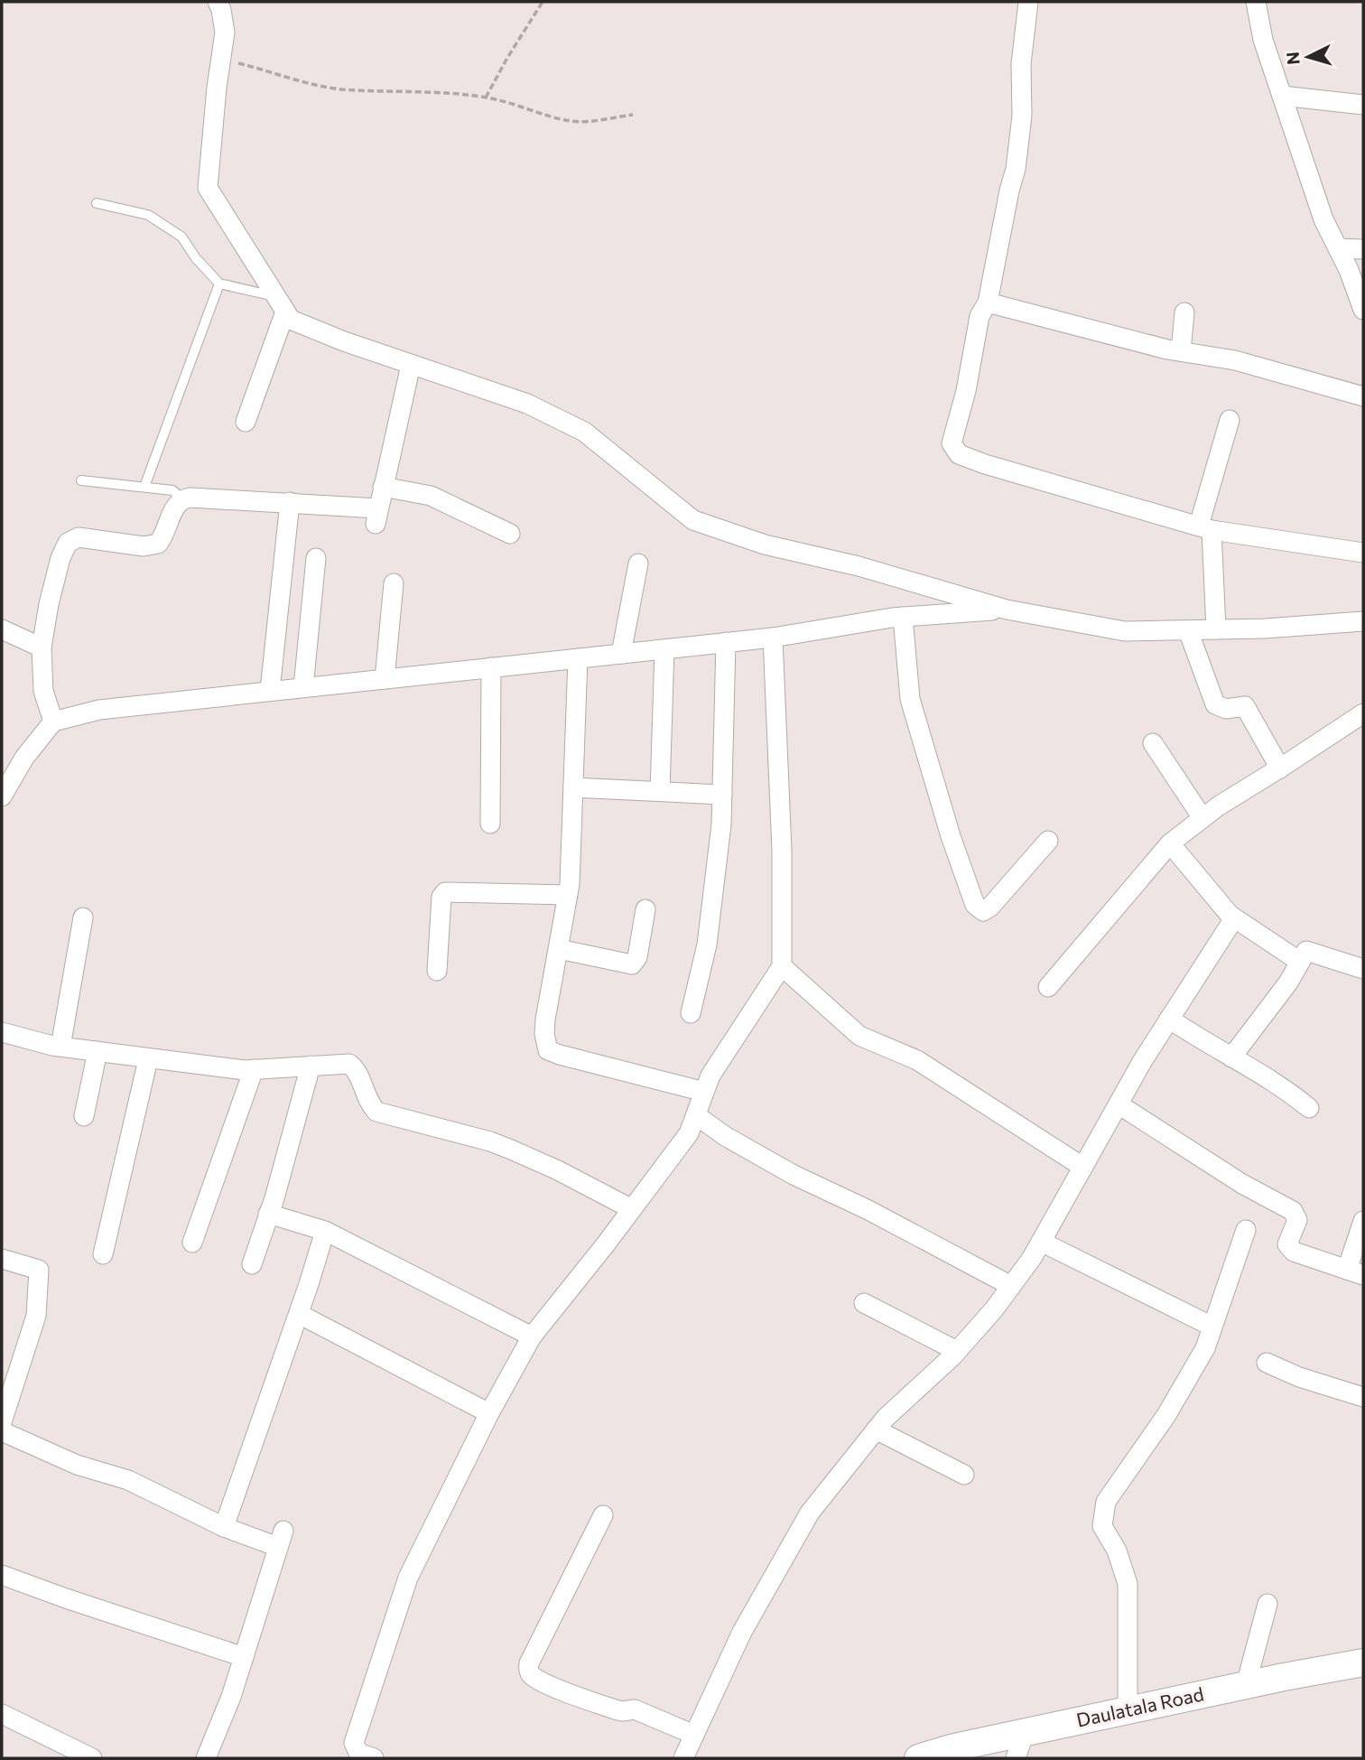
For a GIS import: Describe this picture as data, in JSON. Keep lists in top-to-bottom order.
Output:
{
  "streets": {
    "main road": ["Daulatala Road"]
  },
  "north": "left"
}
